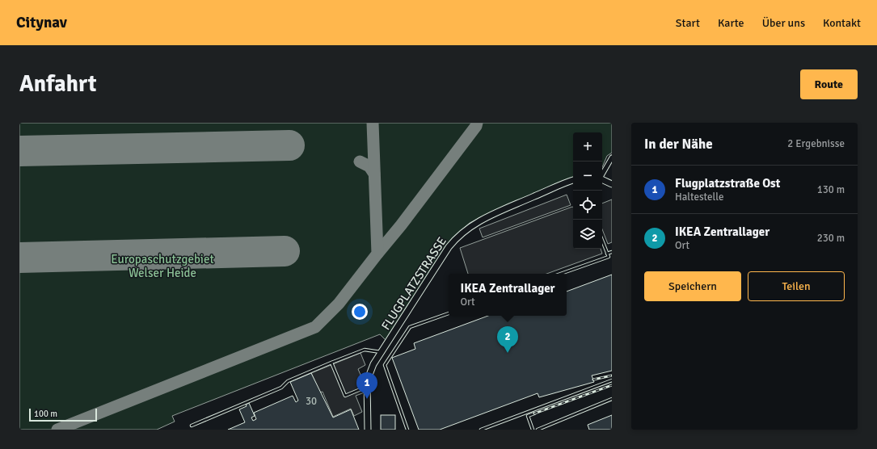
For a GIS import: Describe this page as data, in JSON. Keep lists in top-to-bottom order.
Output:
{
  "streets": {
    "street": ["FLUGPLATZSTRASSE"]
  },
  "parks": ["Europaschutzgebiet Welser Heide"],
  "house_numbers": ["30"],
  "scale_bar": "100 m",
  "page": {
    "header": "Citynav",
    "nav": [
      "Start",
      "Karte",
      "Über uns",
      "Kontakt"
    ],
    "buttons": [
      "Route",
      ["Speichern", "Teilen"]
    ],
    "title": "Anfahrt",
    "heading": ["In der Nähe", "2 Ergebnisse"],
    "map_buttons": ["+", "−"],
    "list": [
      {
        "mark": "1",
        "name": "Flugplatzstraße Ost",
        "note": "Haltestelle",
        "value": "130 m"
      },
      {
        "mark": "2",
        "name": "IKEA Zentrallager",
        "note": "Ort",
        "value": "230 m"
      }
    ],
    "popup": ["IKEA Zentrallager", "Ort"],
    "pins": ["2", "1"],
    "scale": "100 m"
  }
}
